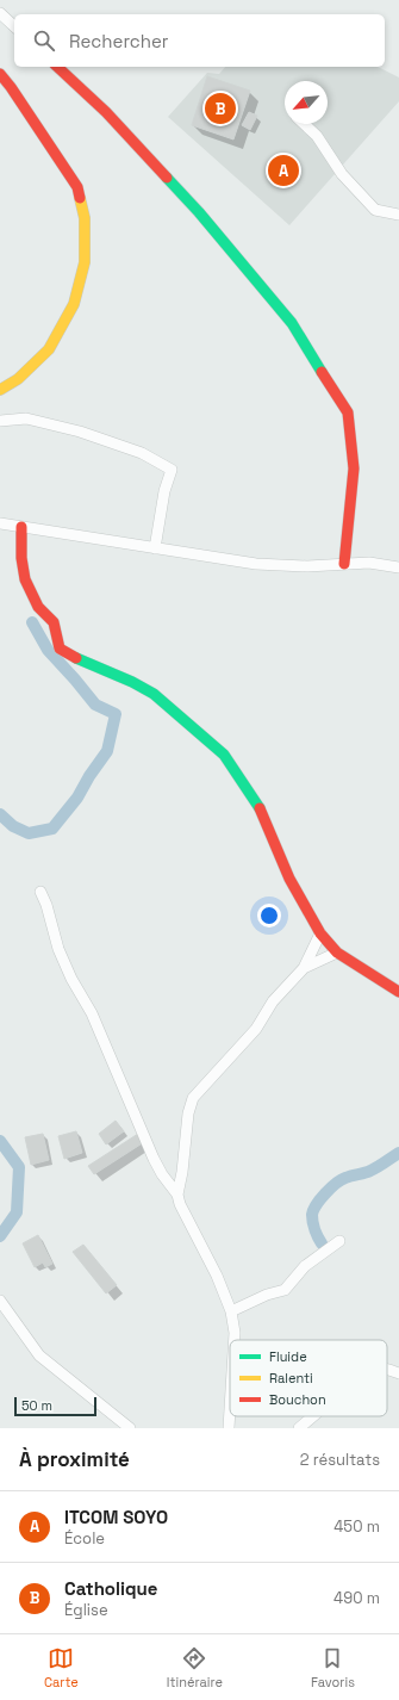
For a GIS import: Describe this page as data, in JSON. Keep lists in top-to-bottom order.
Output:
{
  "legend": ["Fluide", "Ralenti", "Bouchon"],
  "scale_bar": "50 m",
  "north": "bottom left",
  "page": {
    "search": "Rechercher",
    "pins": ["B", "A"],
    "scale": "50 m",
    "heading": ["À proximité", "2 résultats"],
    "list": [
      {
        "mark": "A",
        "name": "ITCOM SOYO",
        "note": "École",
        "value": "450 m"
      },
      {
        "mark": "B",
        "name": "Catholique",
        "note": "Église",
        "value": "490 m"
      }
    ],
    "nav": ["Carte", "Itinéraire", "Favoris"]
  }
}
